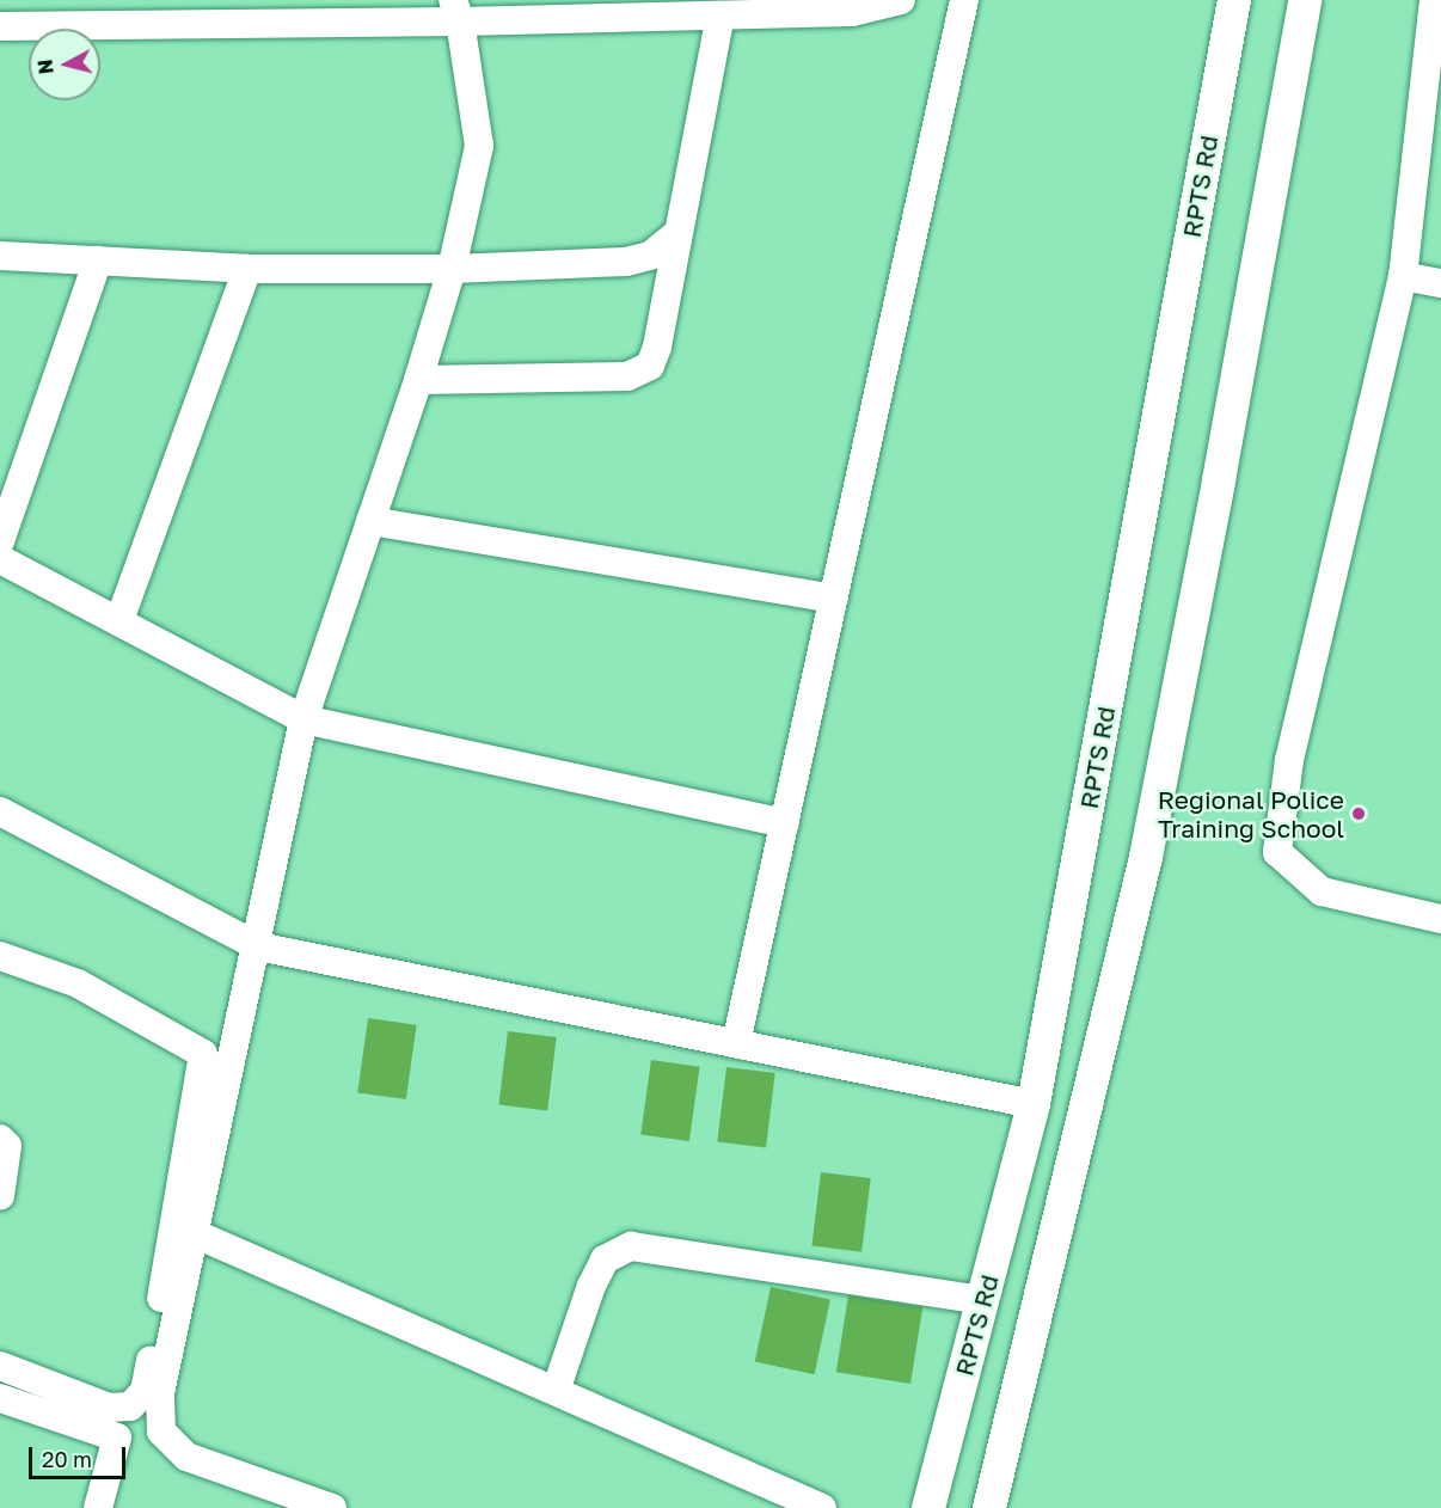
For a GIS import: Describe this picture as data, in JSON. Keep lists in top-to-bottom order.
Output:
{
  "streets": {
    "street": ["RPTS Rd"]
  },
  "places": ["Regional Police Training School"],
  "scale_bar": "20 m",
  "north": "left"
}
